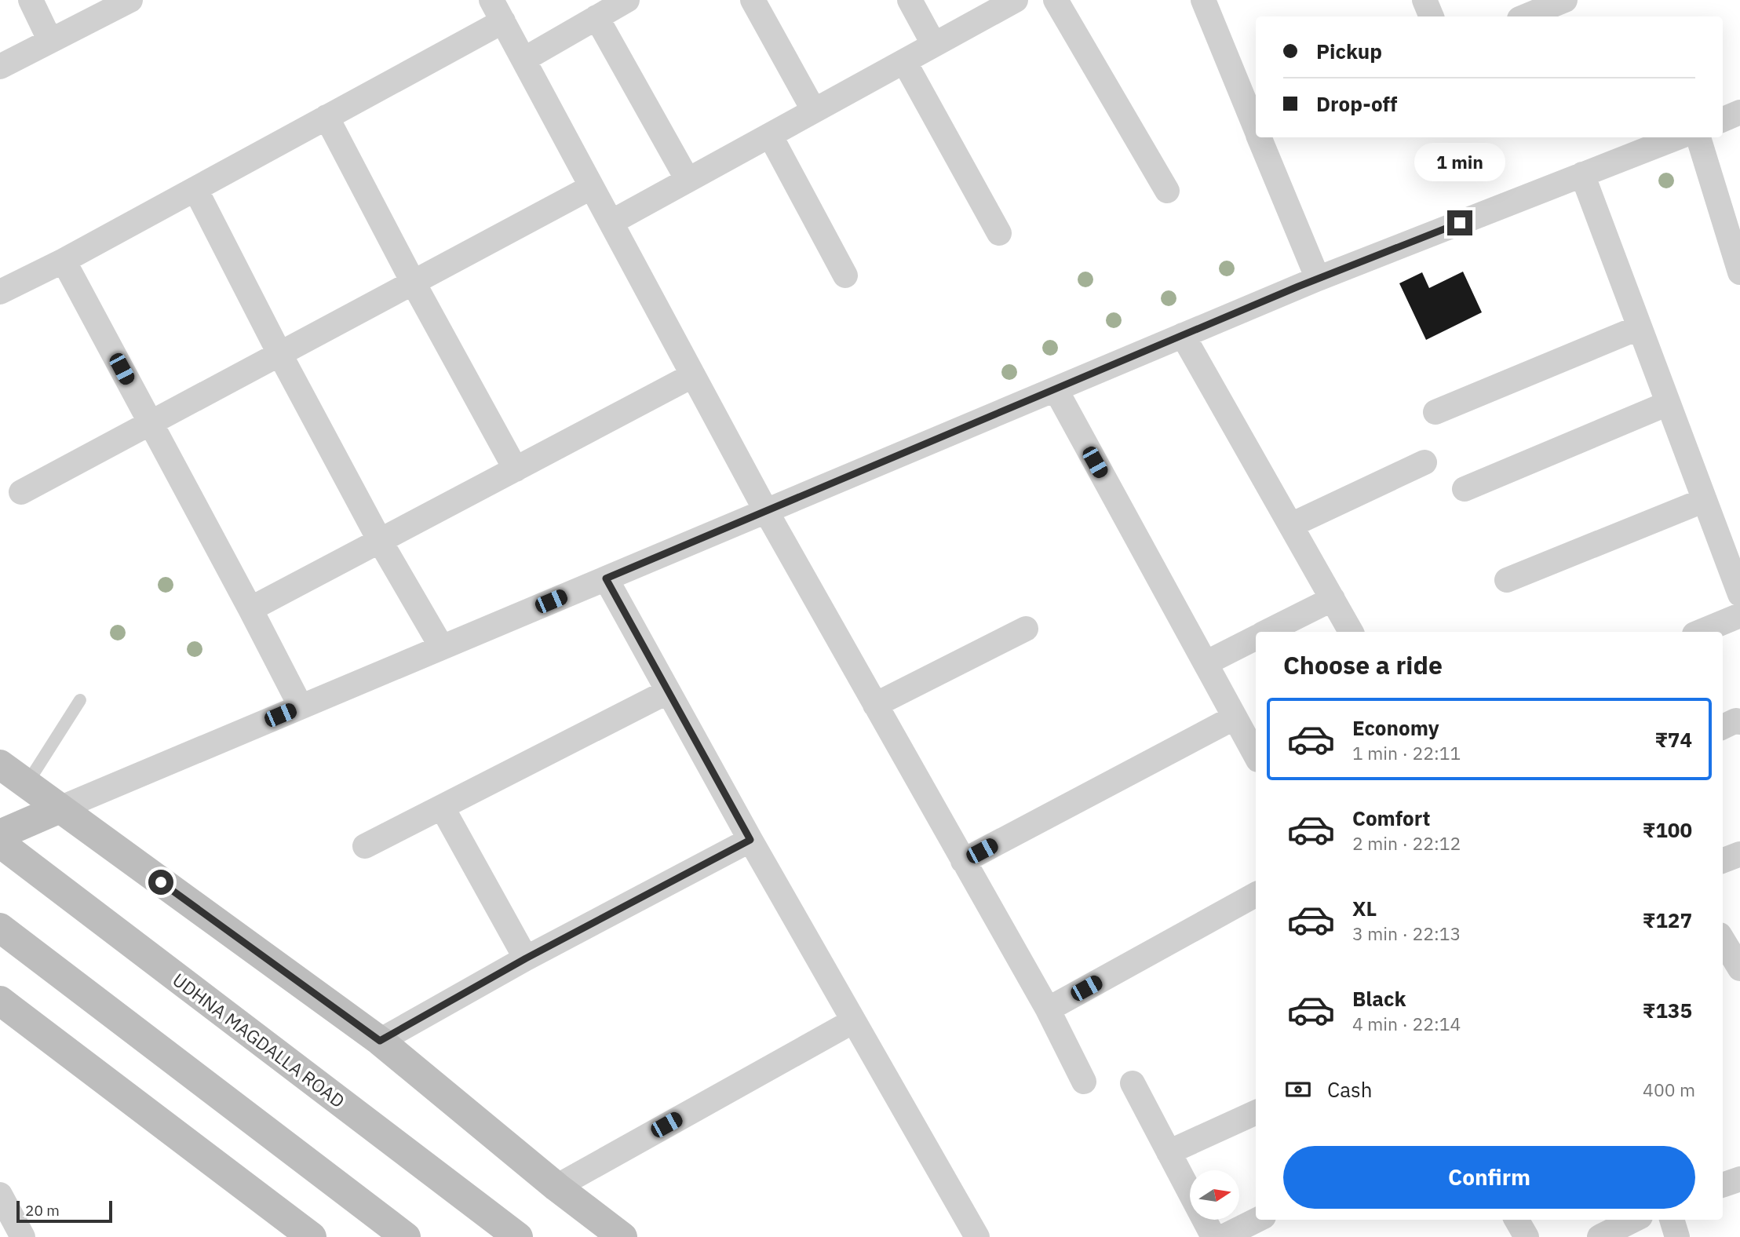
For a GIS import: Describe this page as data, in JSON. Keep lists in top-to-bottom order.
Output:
{
  "streets": {
    "street": ["UDHNA MAGDALLA ROAD"]
  },
  "scale_bar": "20 m",
  "north": "right",
  "page": {
    "banner": ["Pickup", "Drop-off"],
    "bubble": "1 min",
    "heading": "Choose a ride",
    "list": [
      {
        "name": "Economy",
        "note": "1 min · 22:11",
        "value": "₹74"
      },
      {
        "name": "Comfort",
        "note": "2 min · 22:12",
        "value": "₹100"
      },
      {
        "name": "XL",
        "note": "3 min · 22:13",
        "value": "₹127"
      },
      {
        "name": "Black",
        "note": "4 min · 22:14",
        "value": "₹135"
      }
    ],
    "pay": ["Cash", "400 m"],
    "buttons": "Confirm",
    "scale": "20 m"
  }
}
